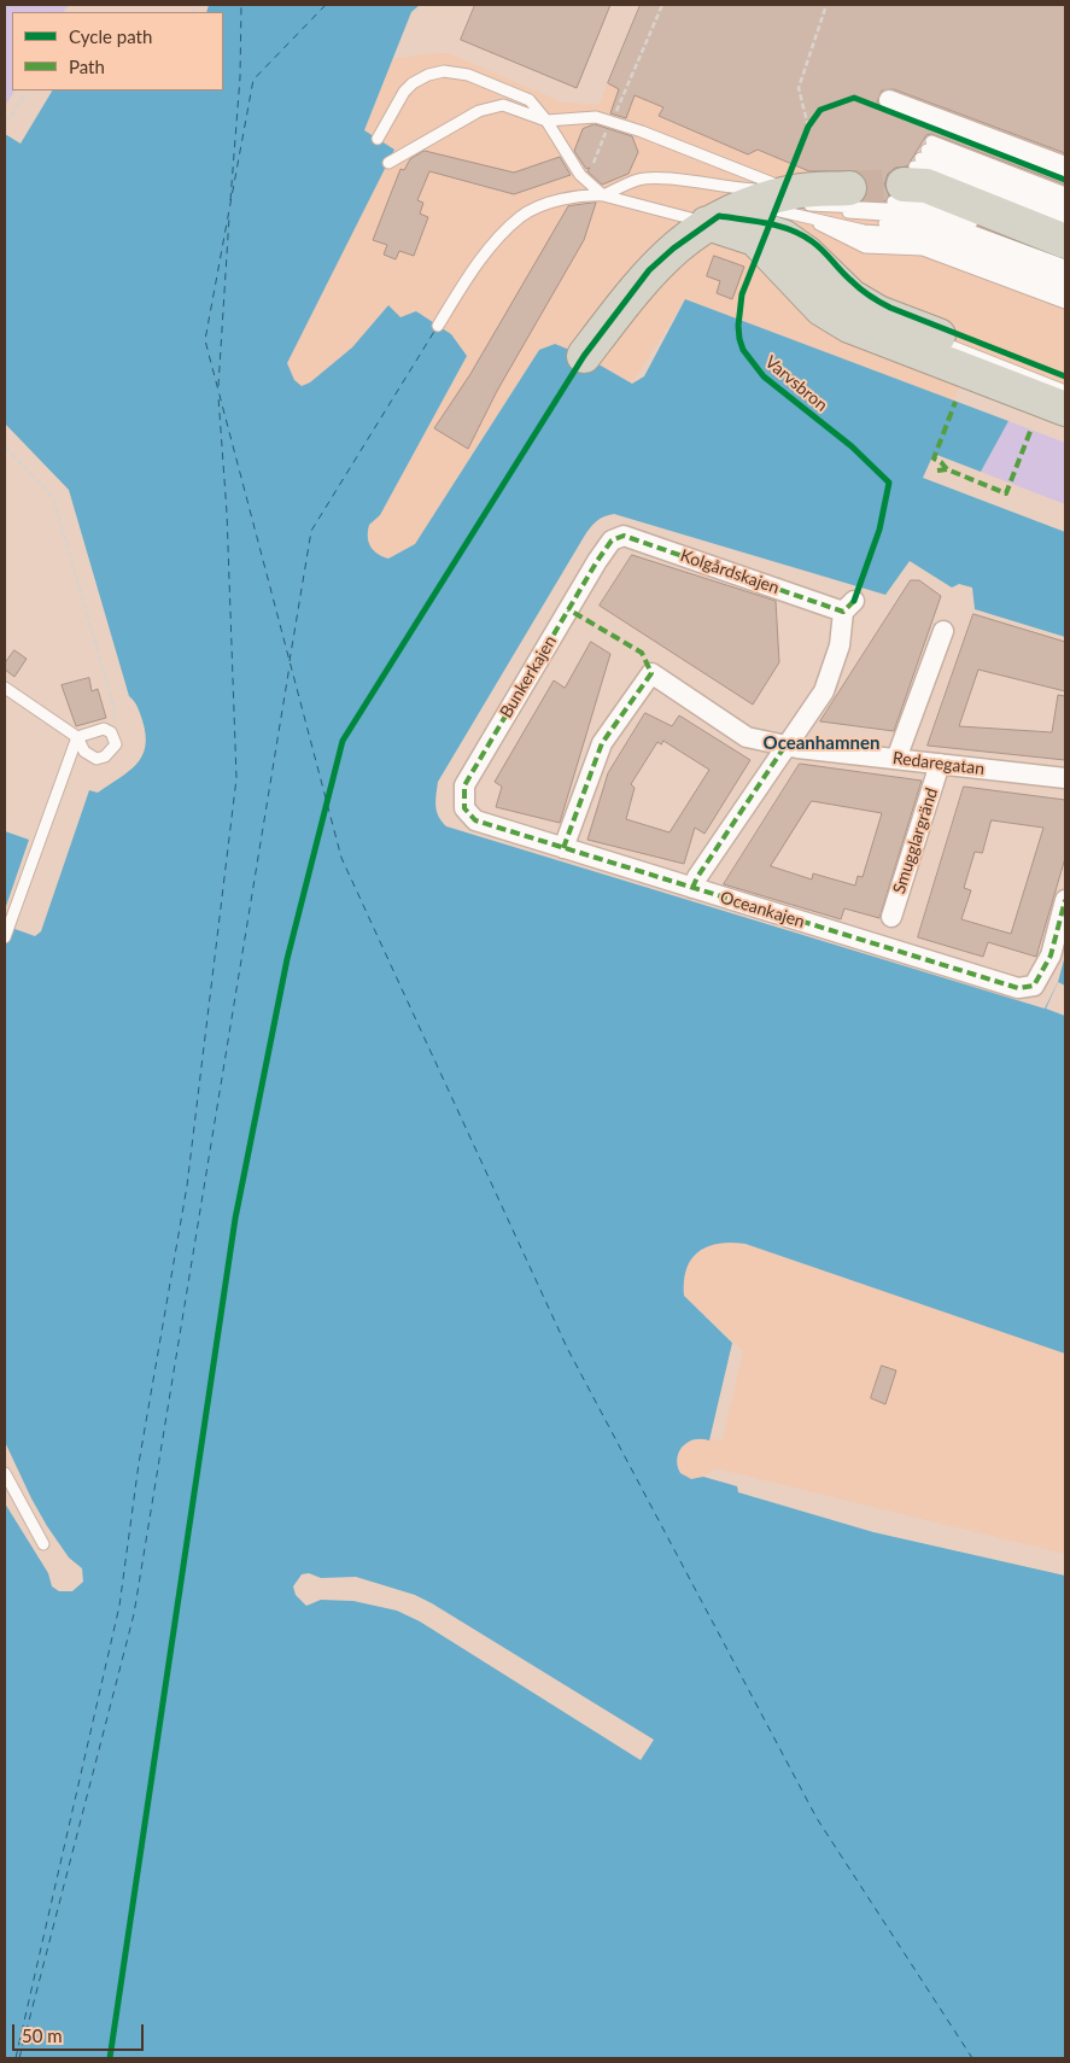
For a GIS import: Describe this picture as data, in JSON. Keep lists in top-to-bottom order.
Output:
{
  "streets": {
    "street": [
      "Kolgårdskajen",
      "Bunkerkajen",
      "Redaregatan",
      "Smugglargränd",
      "Oceankajen"
    ],
    "cycle path": ["Varvsbron"]
  },
  "crossings": [
    ["Kolgårdskajen", "Bunkerkajen"],
    ["Kolgårdskajen", "Redaregatan"],
    ["Bunkerkajen", "Oceankajen"],
    ["Redaregatan", "Smugglargränd"],
    ["Redaregatan", "Oceankajen"]
  ],
  "districts": ["Oceanhamnen"],
  "legend": ["Cycle path", "Path"],
  "scale_bar": "50 m"
}
